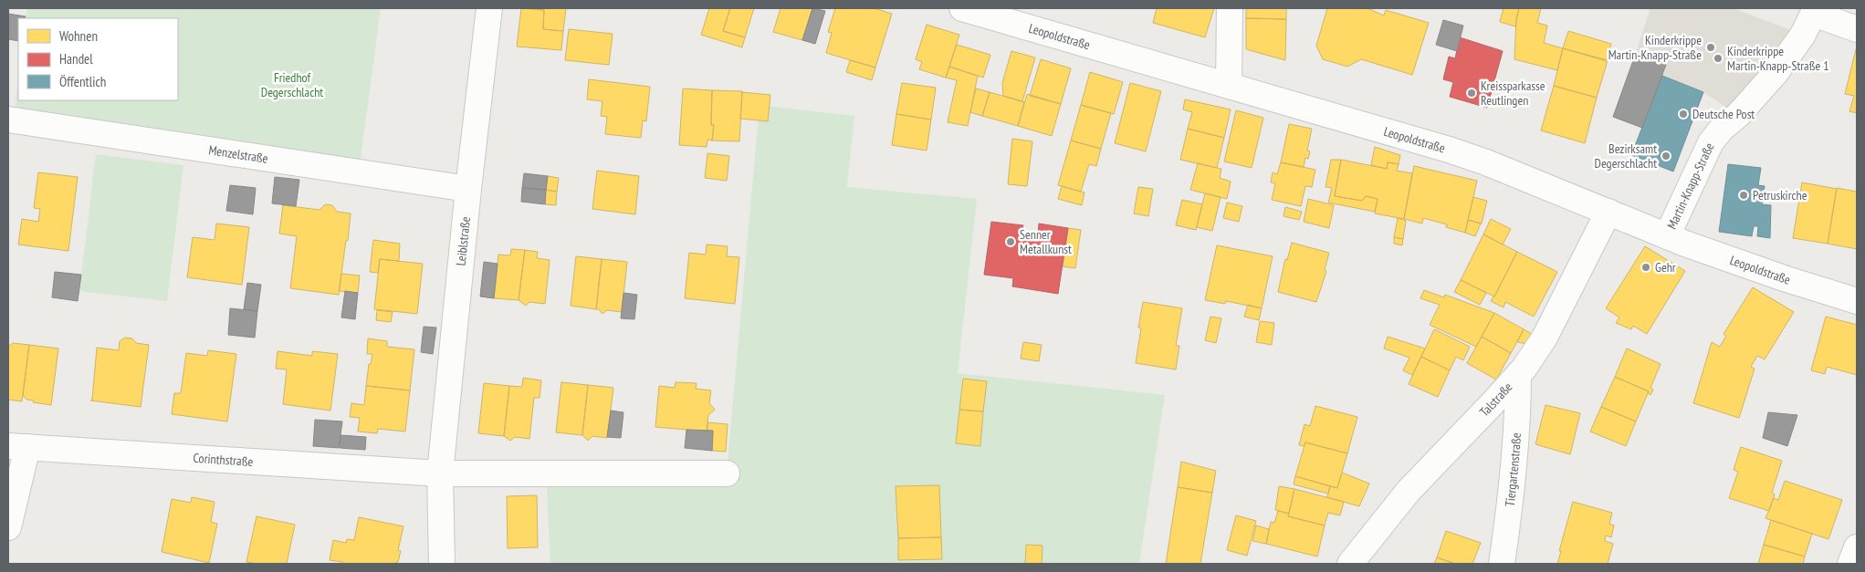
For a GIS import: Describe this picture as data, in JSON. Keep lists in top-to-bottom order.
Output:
{
  "streets": {
    "street": [
      "Leopoldstraße",
      "Menzelstraße",
      "Martin-Knapp-Straße",
      "Leiblstraße",
      "Talstraße",
      "Corinthstraße",
      "Tiergartenstraße"
    ]
  },
  "crossings": [
    ["Leopoldstraße", "Martin-Knapp-Straße"],
    ["Leopoldstraße", "Talstraße"],
    ["Menzelstraße", "Leiblstraße"],
    ["Leiblstraße", "Corinthstraße"],
    ["Talstraße", "Tiergartenstraße"]
  ],
  "parks": ["Friedhof Degerschlacht"],
  "places": [
    "Kinderkrippe Martin-Knapp-Straße",
    "Kinderkrippe Martin-Knapp-Straße 1",
    "Kreissparkasse Reutlingen",
    "Deutsche Post",
    "Bezirksamt Degerschlacht",
    "Petruskirche",
    "Senner Metallkunst",
    "Gehr"
  ],
  "legend": ["Wohnen", "Handel", "Öffentlich"]
}
